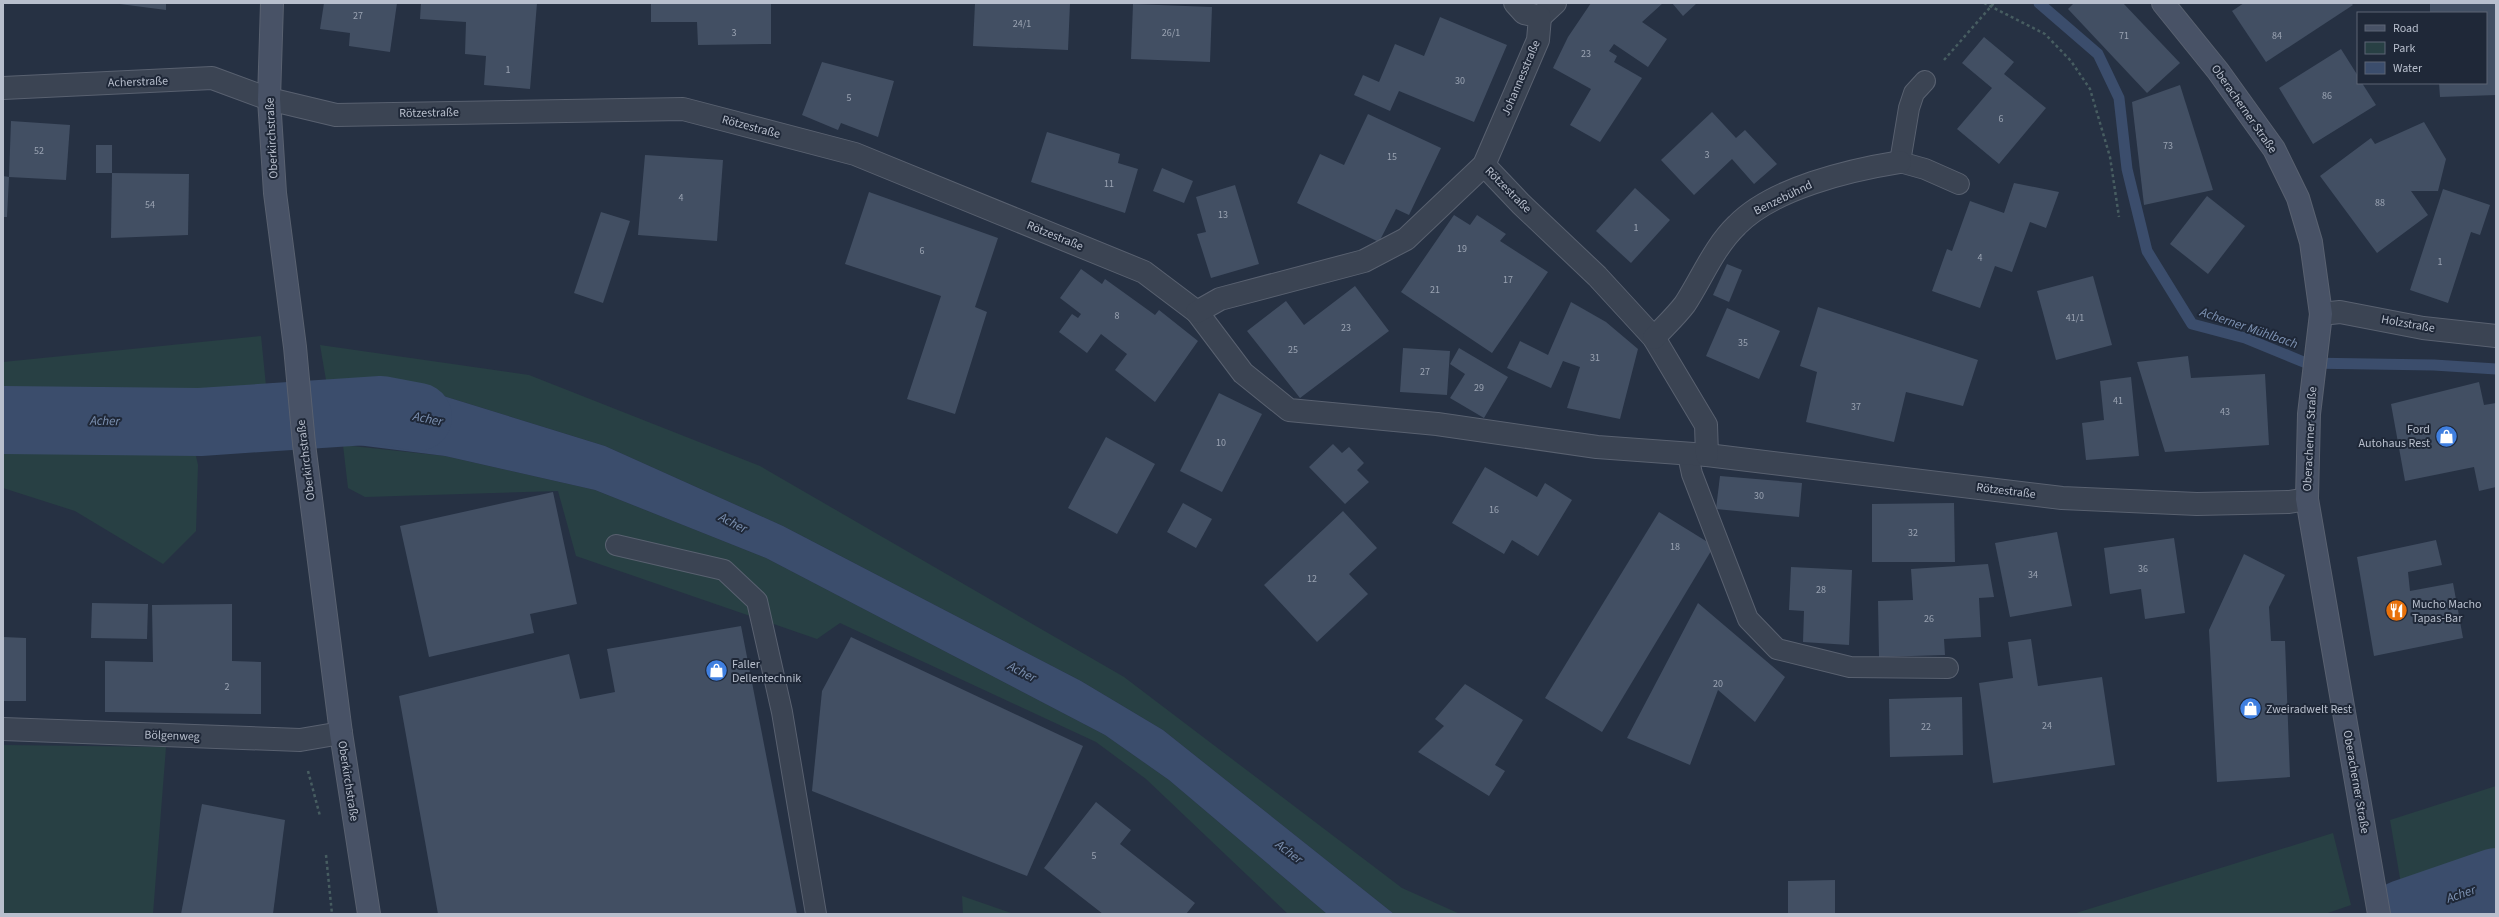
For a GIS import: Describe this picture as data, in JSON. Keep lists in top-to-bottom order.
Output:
{
  "streets": {
    "street": [
      "Johannesstraße",
      "Acherstraße",
      "Oberacherner Straße",
      "Rötzestraße",
      "Oberkirchstraße",
      "Benzebühnd",
      "Holzstraße",
      "Bölgenweg"
    ]
  },
  "crossings": [
    ["Johannesstraße", "Rötzestraße"],
    ["Acherstraße", "Rötzestraße"],
    ["Acherstraße", "Oberkirchstraße"],
    ["Oberacherner Straße", "Rötzestraße"],
    ["Oberacherner Straße", "Holzstraße"],
    ["Rötzestraße", "Oberkirchstraße"],
    ["Rötzestraße", "Benzebühnd"],
    ["Oberkirchstraße", "Bölgenweg"]
  ],
  "water": ["Acherner Mühlbach", "Acher"],
  "places": {
    "shop": ["Ford Autohaus Rest", "Faller Dellentechnik", "Zweiradwelt Rest"],
    "restaurant": ["Mucho Macho Tapas-Bar"]
  },
  "house_numbers": [
    "27",
    "24/1",
    "3",
    "26/1",
    "71",
    "84",
    "23",
    "1",
    "30",
    "86",
    "5",
    "6",
    "73",
    "52",
    "3",
    "15",
    "11",
    "4",
    "88",
    "54",
    "13",
    "1",
    "19",
    "6",
    "4",
    "1",
    "17",
    "21",
    "8",
    "41/1",
    "23",
    "35",
    "25",
    "31",
    "27",
    "29",
    "41",
    "37",
    "43",
    "10",
    "30",
    "16",
    "32",
    "18",
    "36",
    "34",
    "12",
    "28",
    "26",
    "20",
    "2",
    "24",
    "22",
    "5"
  ],
  "legend": ["Road", "Park", "Water"]
}
